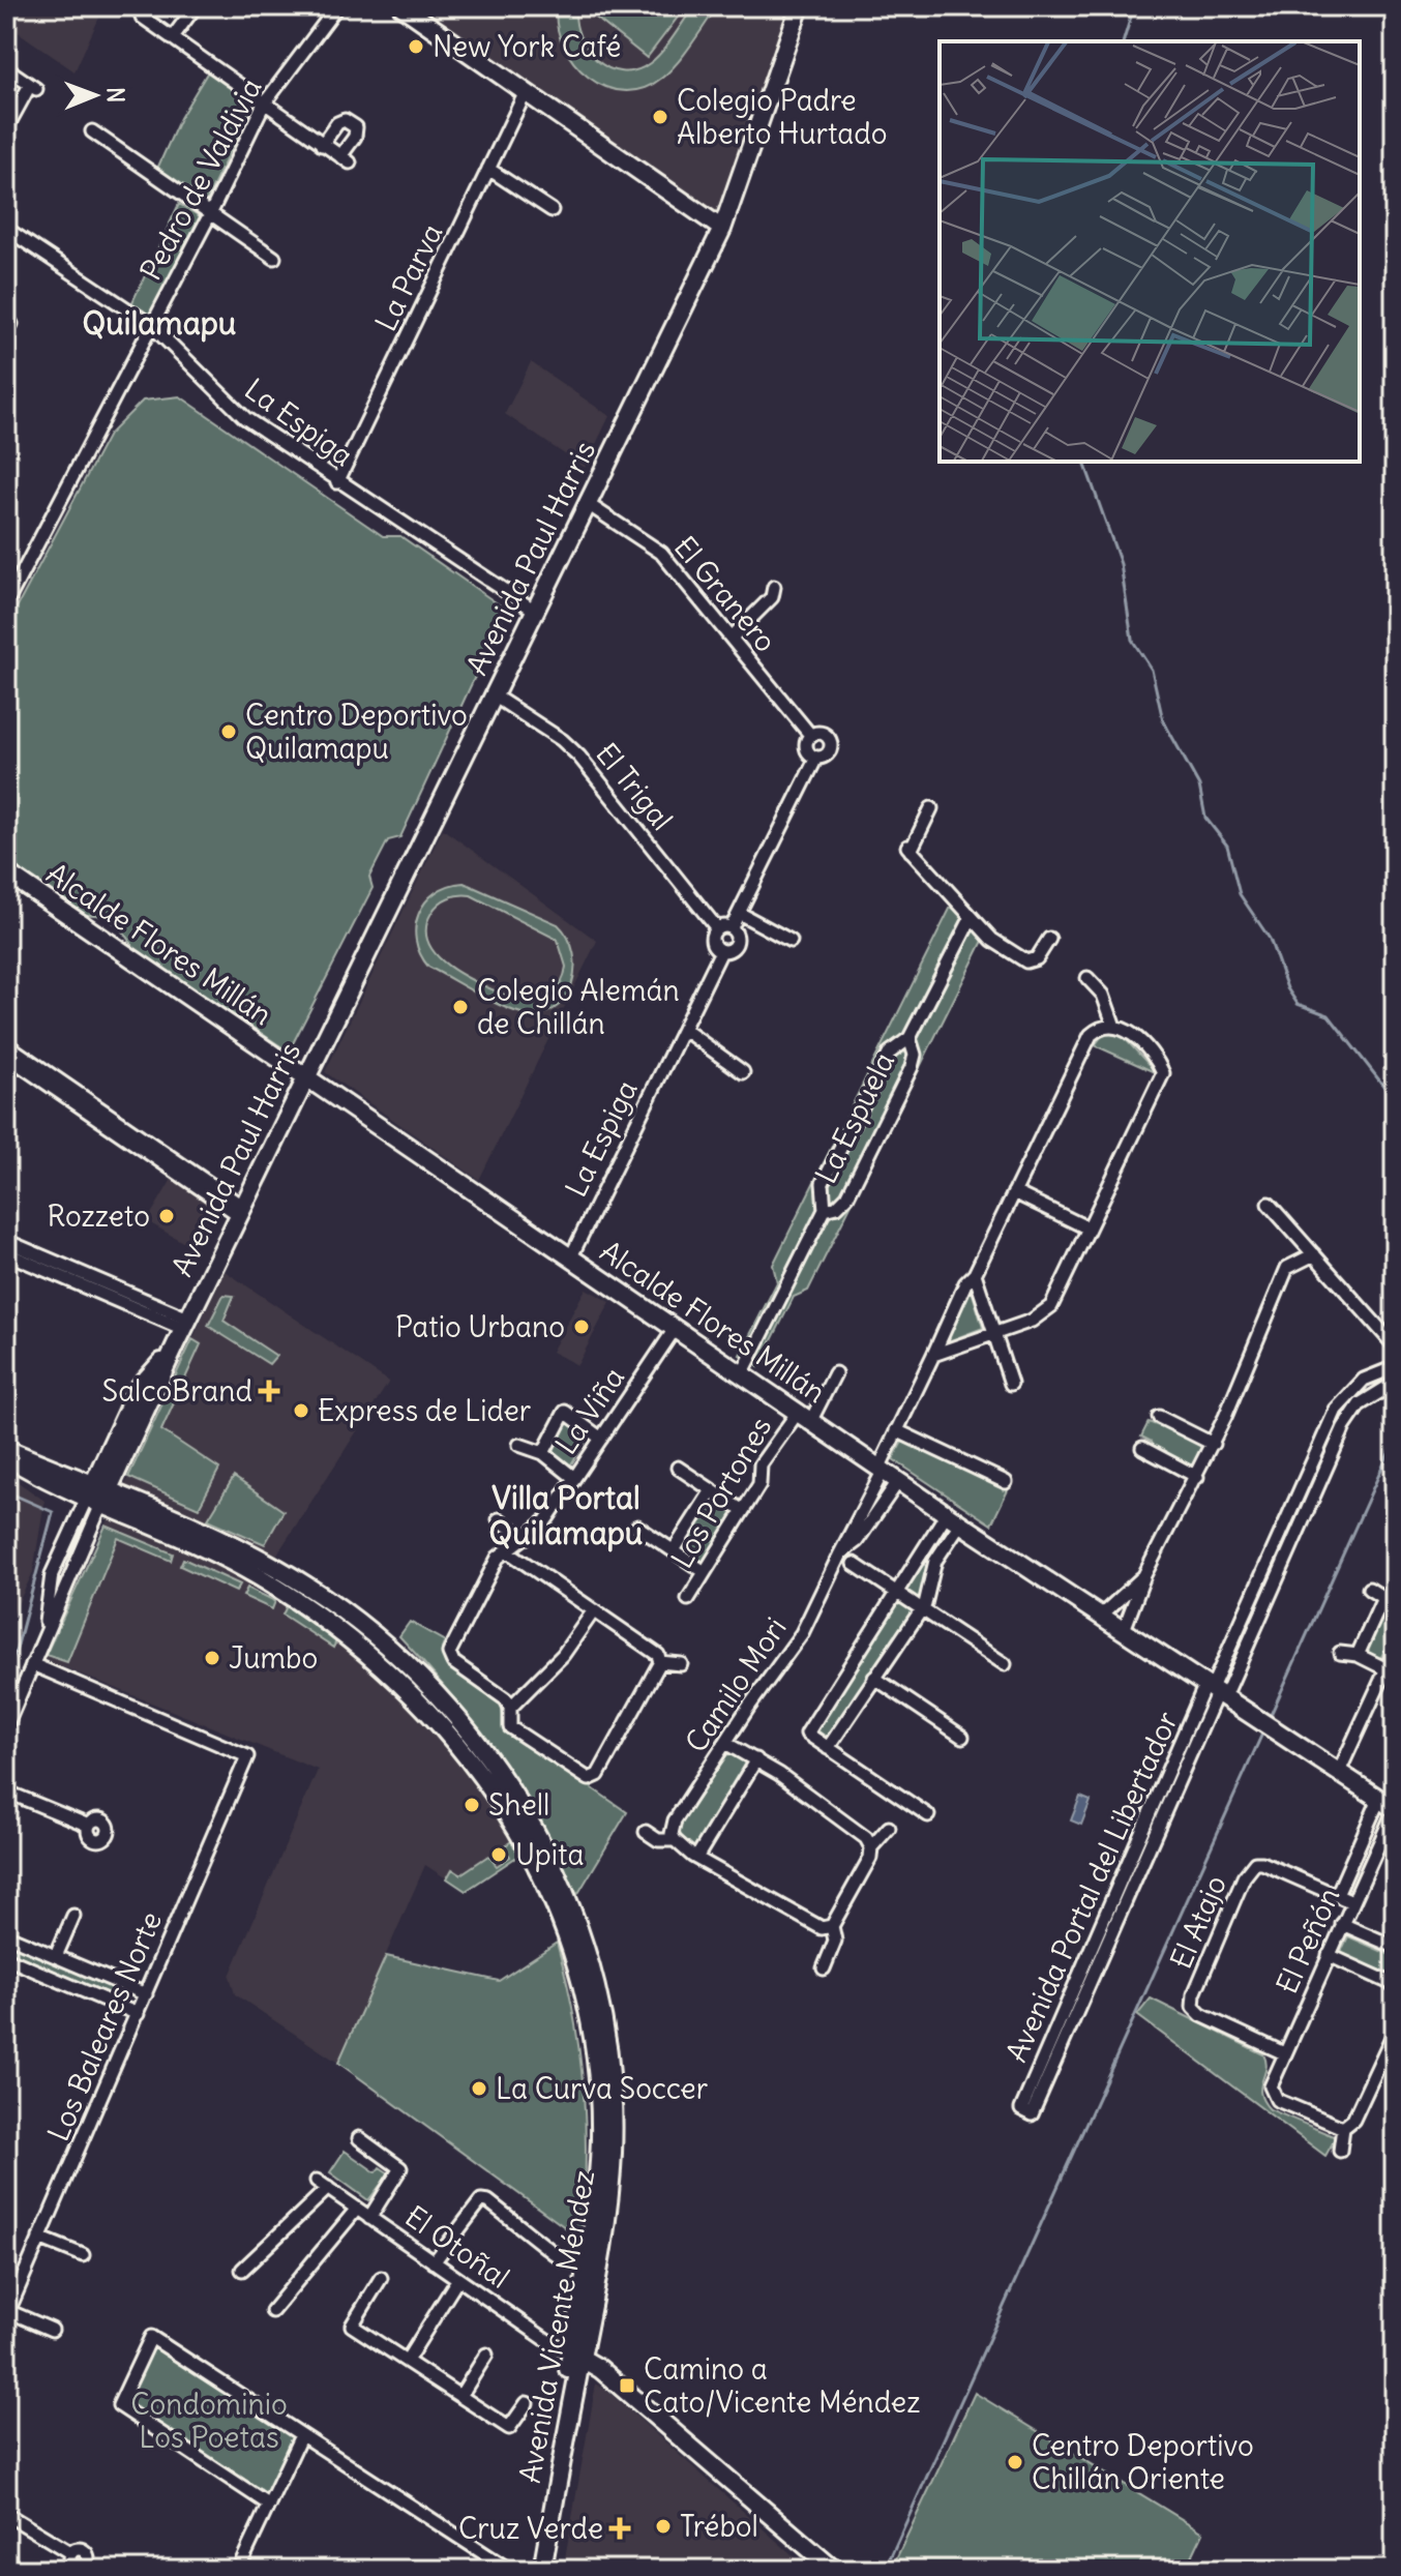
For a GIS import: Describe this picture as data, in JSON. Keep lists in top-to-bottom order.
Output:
{
  "streets": {
    "main road": ["Avenida Paul Harris", "Alcalde Flores Millán", "Avenida Vicente Méndez"],
    "street": [
      "Pedro de Valdivia",
      "La Parva",
      "La Espiga",
      "El Granero",
      "El Trigal",
      "La Espuela",
      "La Viña",
      "Los Portones",
      "Camilo Mori",
      "Avenida Portal del Libertador",
      "El Atajo",
      "El Peñón",
      "Los Baleares Norte",
      "El Otoñal"
    ]
  },
  "crossings": [
    ["Pedro de Valdivia", "La Espiga"],
    ["La Parva", "La Espiga"],
    ["La Espiga", "Avenida Paul Harris"],
    ["La Espiga", "El Granero"],
    ["La Espiga", "El Trigal"],
    ["La Espiga", "Alcalde Flores Millán"],
    ["Avenida Paul Harris", "El Granero"],
    ["Avenida Paul Harris", "El Trigal"],
    ["Avenida Paul Harris", "Alcalde Flores Millán"],
    ["Avenida Paul Harris", "Los Baleares Norte"],
    ["Avenida Paul Harris", "Avenida Vicente Méndez"],
    ["Alcalde Flores Millán", "La Espuela"],
    ["Alcalde Flores Millán", "La Viña"],
    ["Alcalde Flores Millán", "Los Portones"],
    ["Alcalde Flores Millán", "Camilo Mori"],
    ["Alcalde Flores Millán", "Avenida Portal del Libertador"],
    ["Alcalde Flores Millán", "El Peñón"],
    ["El Atajo", "El Peñón"],
    ["El Otoñal", "Avenida Vicente Méndez"]
  ],
  "districts": ["Quilamapu", "Villa Portal Quilamapu"],
  "parks": ["Condominio Los Poetas"],
  "places": {
    "other": [
      "New York Café",
      "Colegio Padre Alberto Hurtado",
      "Centro Deportivo Quilamapu",
      "Colegio Alemán de Chillán",
      "Rozzeto",
      "Patio Urbano",
      "Express de Lider",
      "Jumbo",
      "Shell",
      "Upita",
      "La Curva Soccer",
      "Centro Deportivo Chillán Oriente",
      "Trébol"
    ],
    "health": ["SalcoBrand", "Cruz Verde"],
    "transit": ["Camino a Cato/Vicente Méndez"]
  },
  "north": "right"
}
